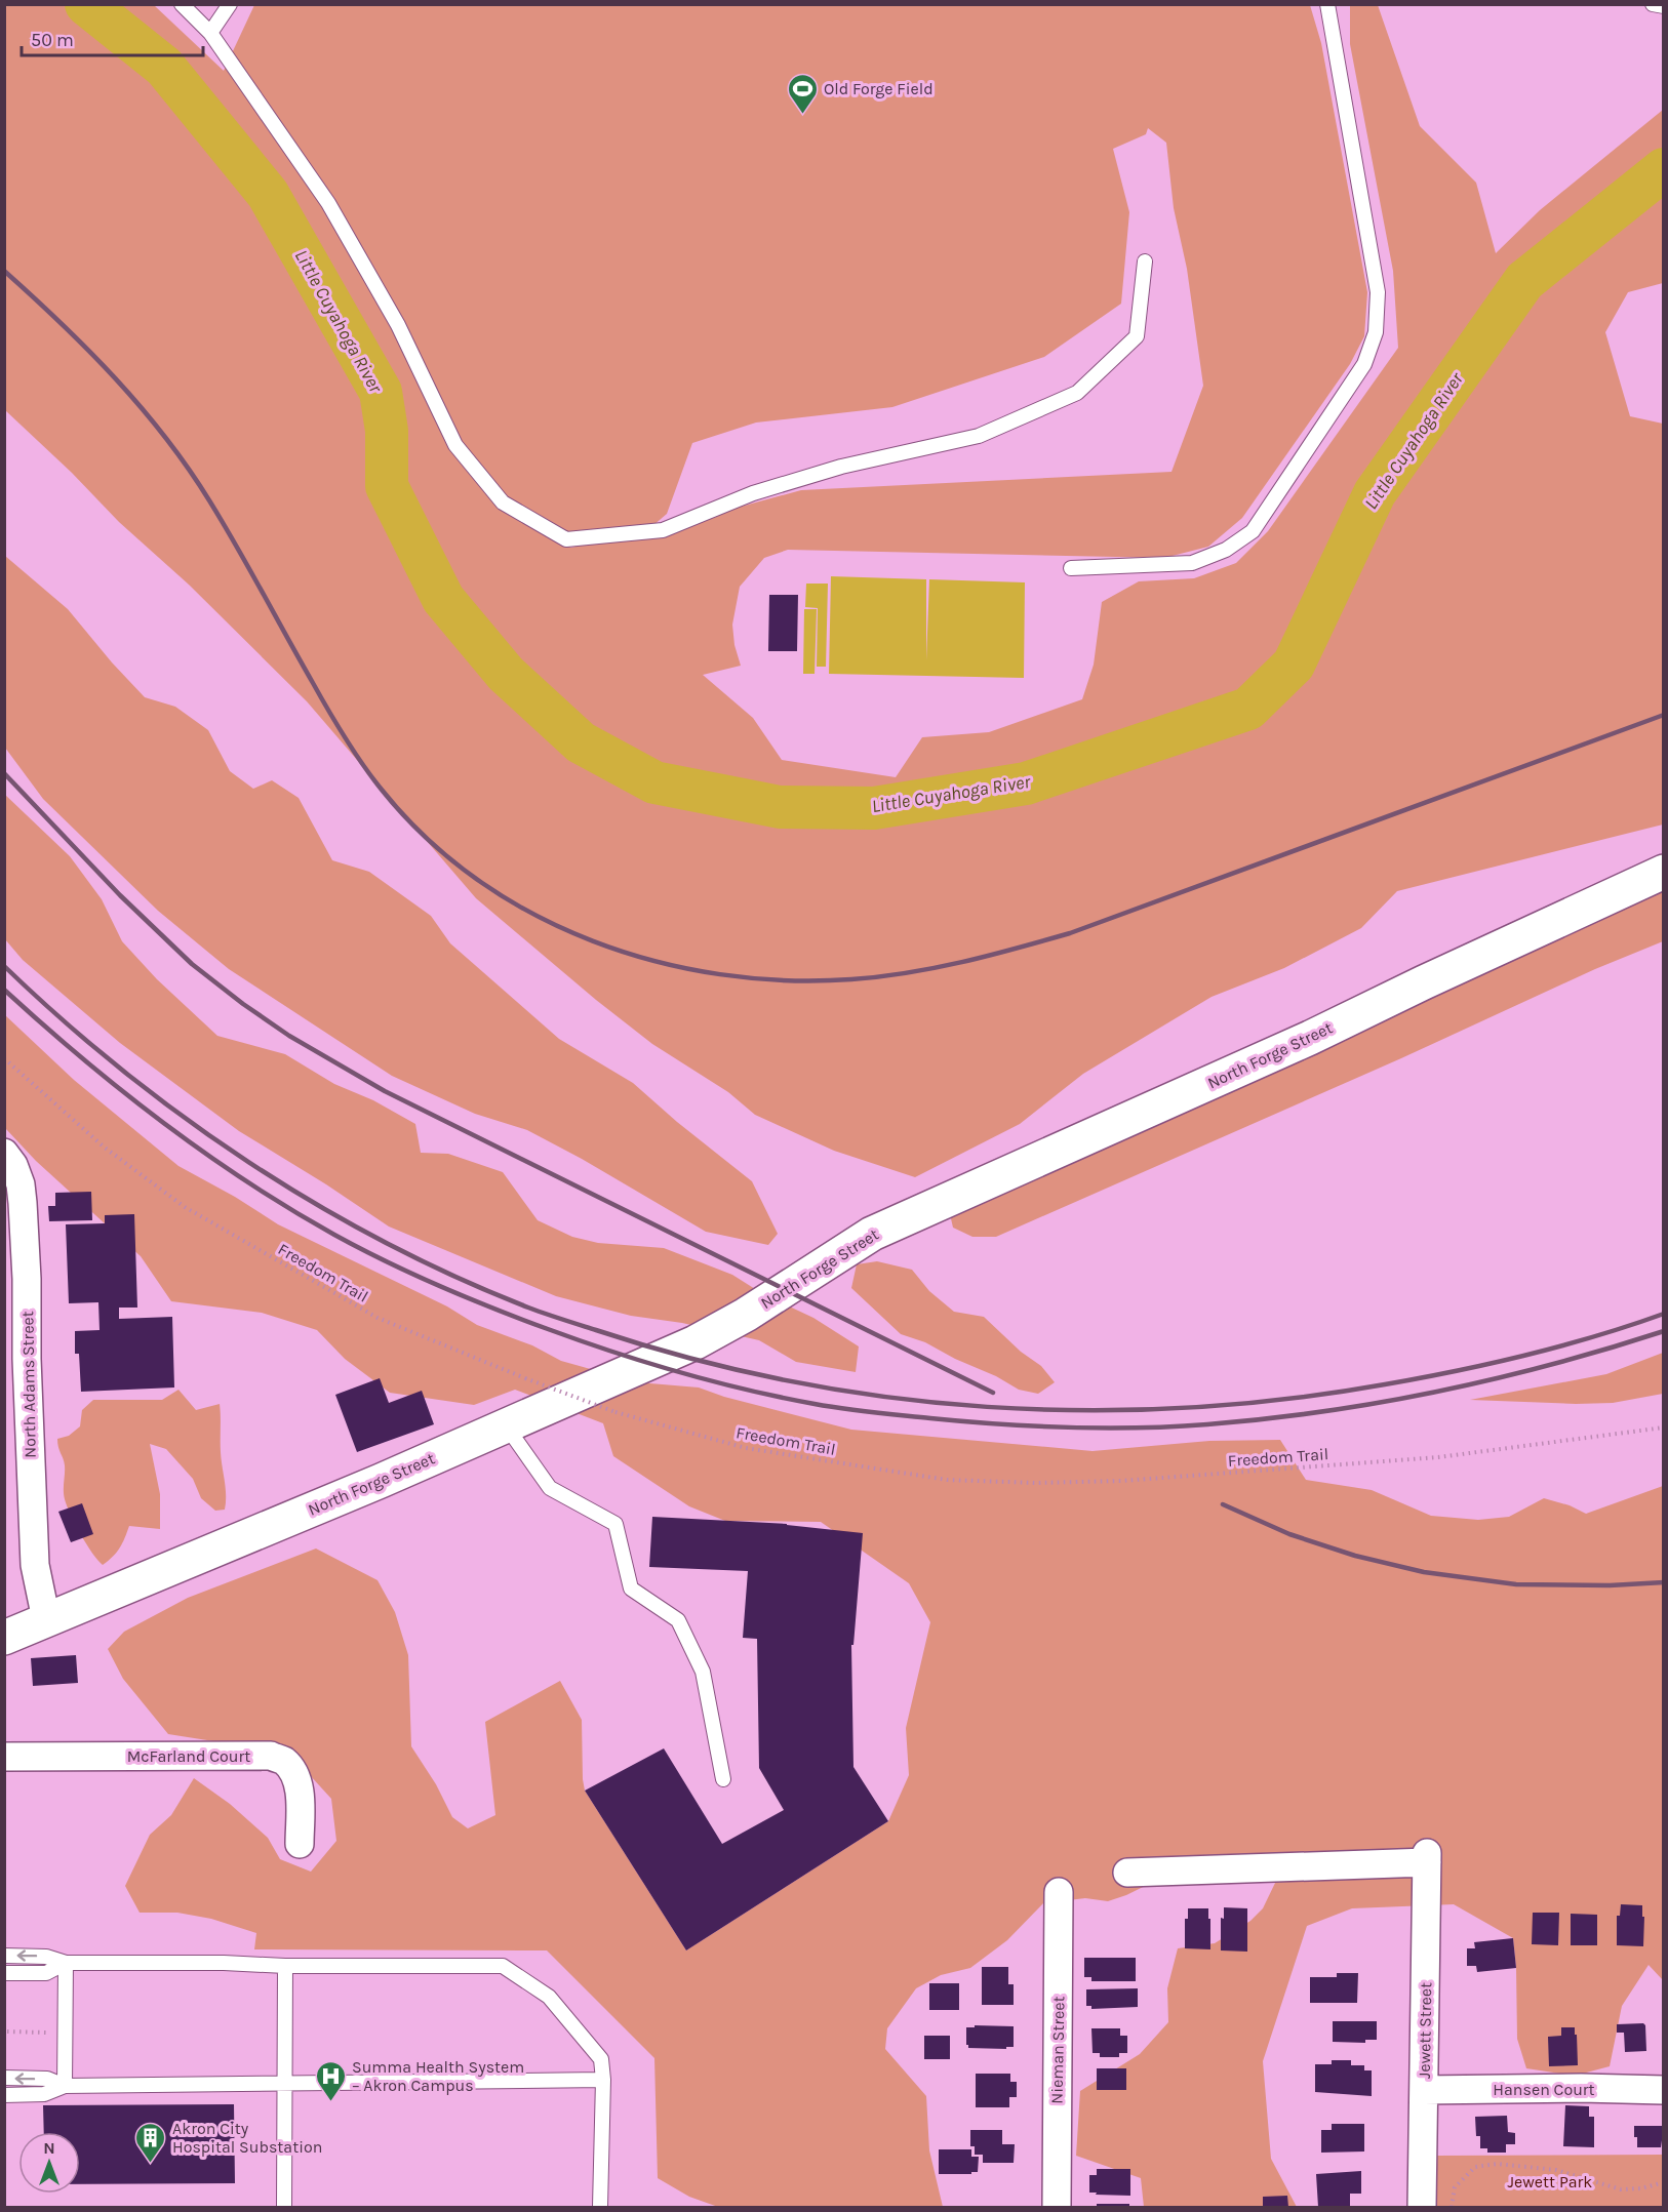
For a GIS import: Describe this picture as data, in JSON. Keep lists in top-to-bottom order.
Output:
{
  "streets": {
    "street": [
      "North Forge Street",
      "North Adams Street",
      "McFarland Court",
      "Jewett Street",
      "Nieman Street",
      "Hansen Court"
    ],
    "path": ["Freedom Trail"]
  },
  "crossings": [
    ["North Forge Street", "North Adams Street"],
    ["Jewett Street", "Hansen Court"]
  ],
  "water": ["Little Cuyahoga River"],
  "parks": ["Jewett Park"],
  "places": {
    "sports": ["Old Forge Field"],
    "hospital": ["Summa Health System – Akron Campus"],
    "building": ["Akron City Hospital Substation"]
  },
  "scale_bar": "50 m",
  "north": "top"
}
